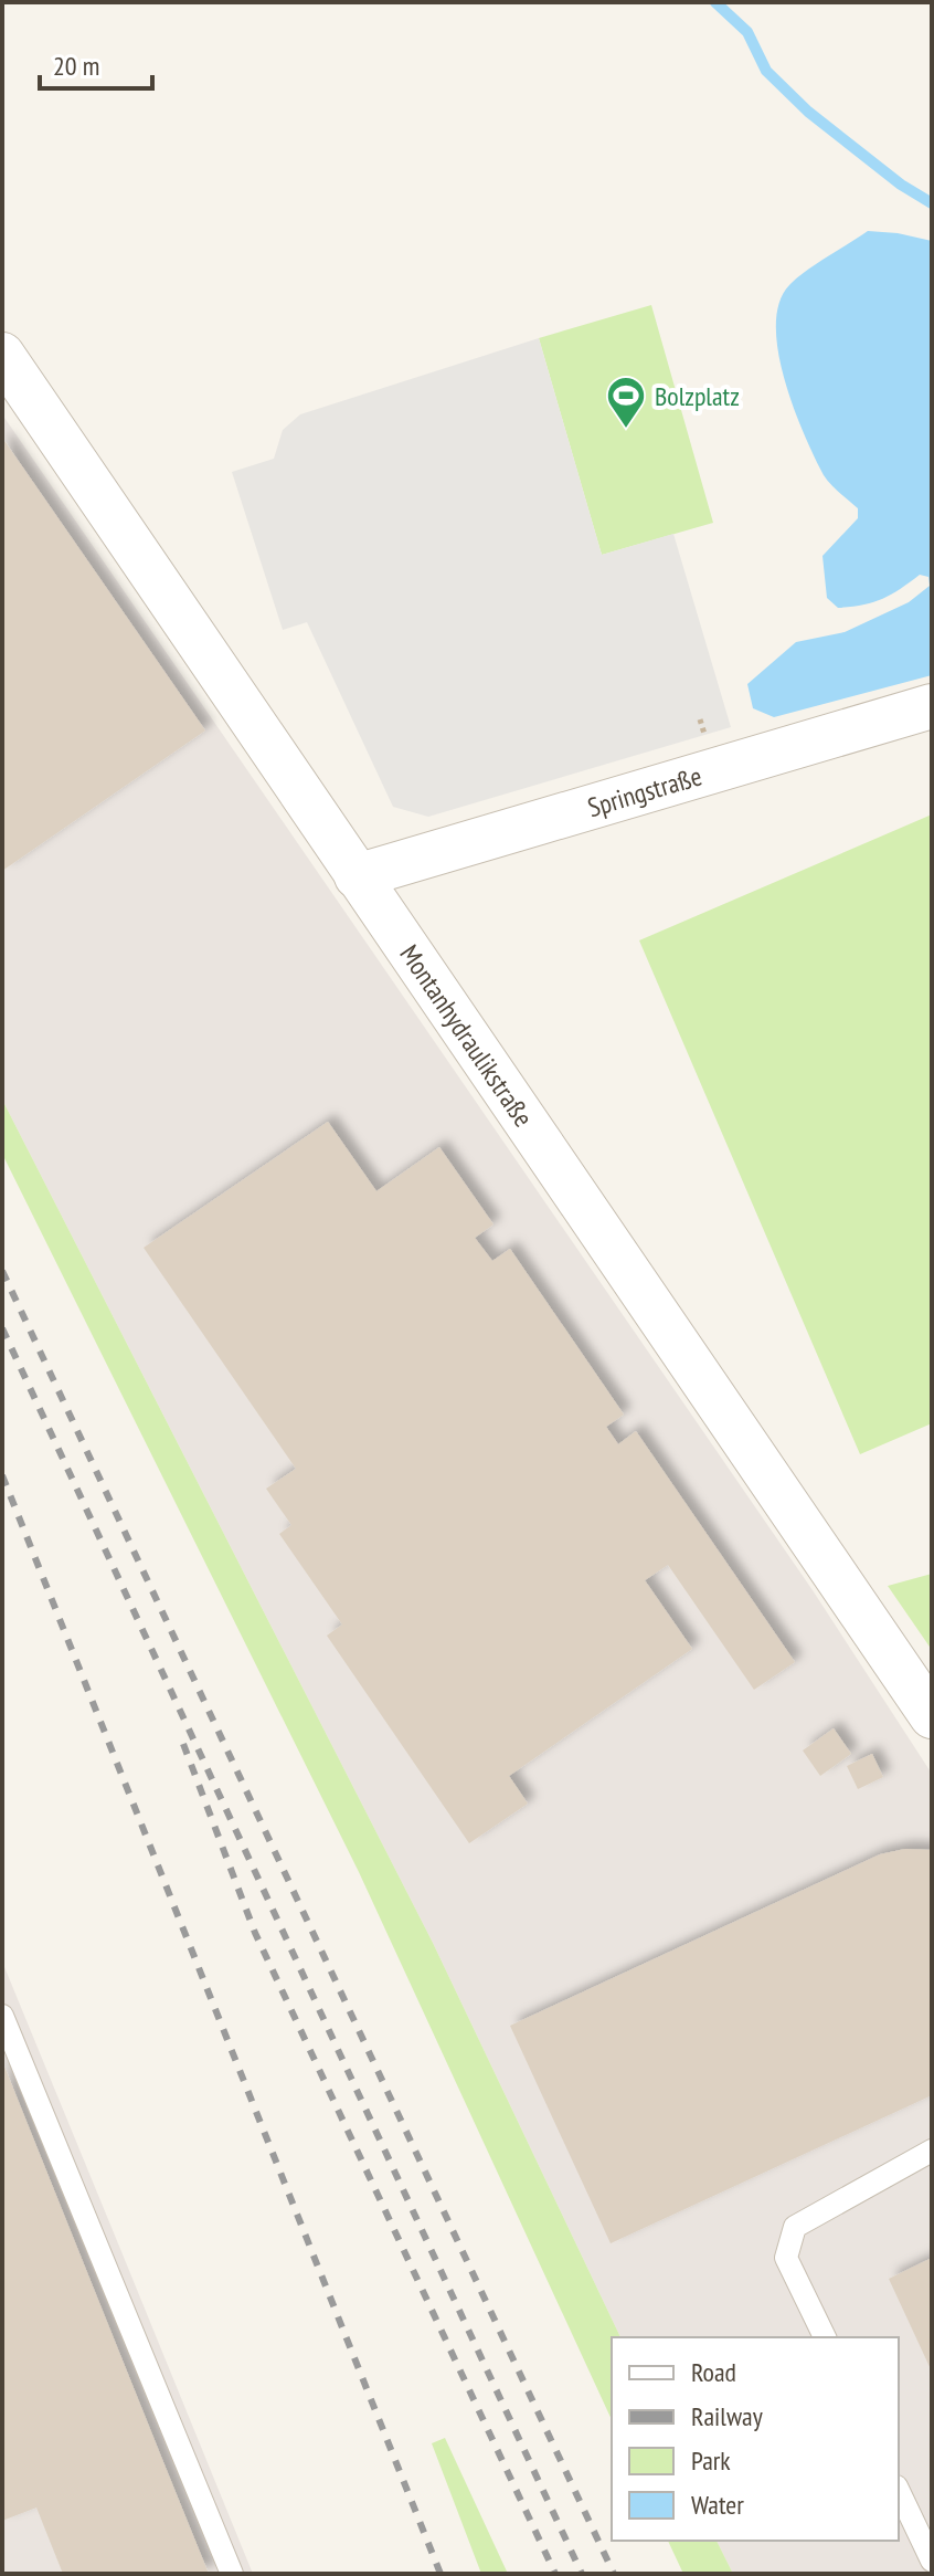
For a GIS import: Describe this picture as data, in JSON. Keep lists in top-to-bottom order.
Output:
{
  "streets": {
    "street": ["Springstraße", "Montanhydraulikstraße"]
  },
  "crossings": [
    ["Springstraße", "Montanhydraulikstraße"]
  ],
  "places": {
    "sports": ["Bolzplatz"]
  },
  "legend": [
    "Road",
    "Railway",
    "Park",
    "Water"
  ],
  "scale_bar": "20 m"
}
